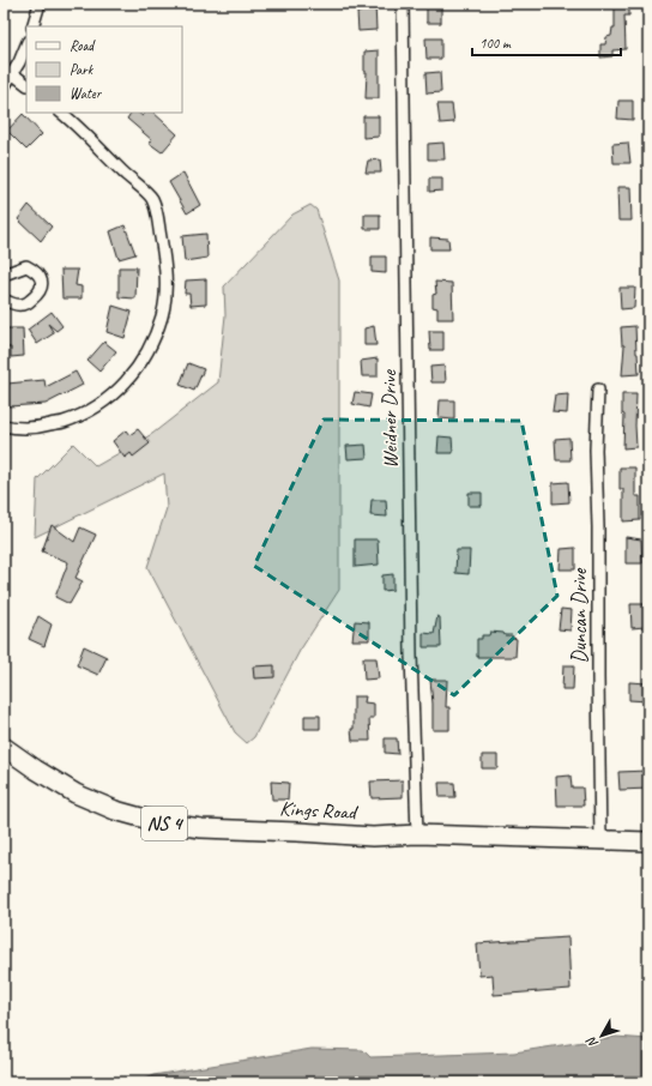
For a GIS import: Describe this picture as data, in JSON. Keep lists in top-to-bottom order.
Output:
{
  "streets": {
    "main road": ["Kings Road", "NS 4"],
    "street": ["Weidner Drive", "Duncan Drive"]
  },
  "crossings": [
    ["Weidner Drive", "Kings Road"],
    ["Duncan Drive", "Kings Road"]
  ],
  "legend": ["Road", "Park", "Water"],
  "scale_bar": "100 m",
  "north": "bottom left"
}
